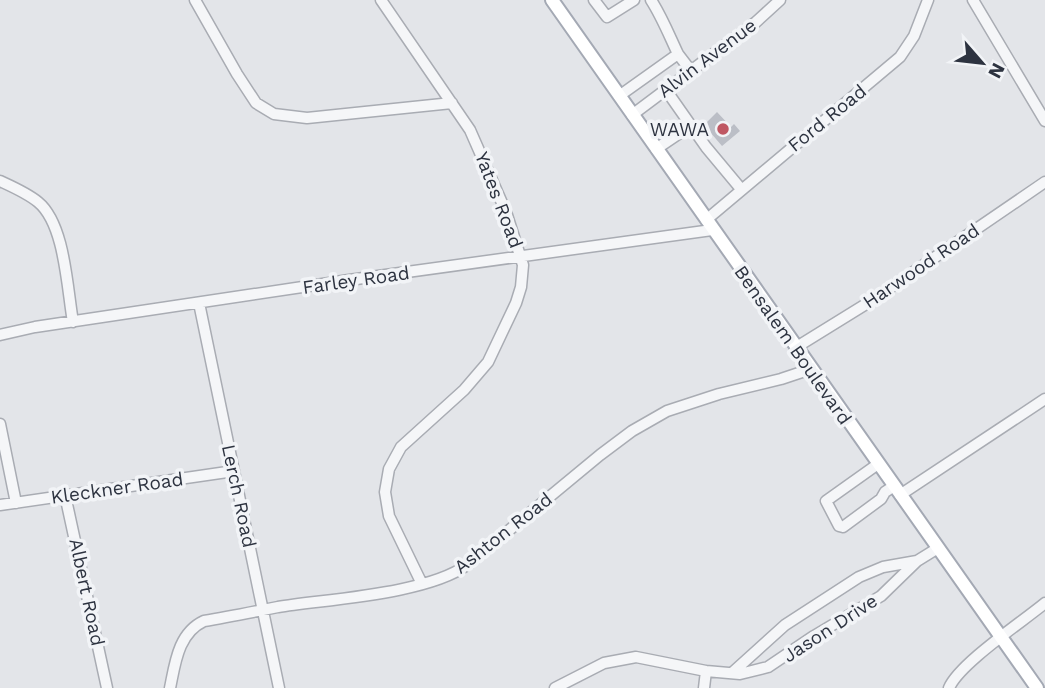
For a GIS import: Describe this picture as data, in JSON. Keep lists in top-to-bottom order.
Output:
{
  "streets": {
    "main road": ["Bensalem Boulevard"],
    "street": [
      "Alvin Avenue",
      "Ford Road",
      "Yates Road",
      "Harwood Road",
      "Farley Road",
      "Kleckner Road",
      "Lerch Road",
      "Ashton Road",
      "Albert Road",
      "Jason Drive"
    ]
  },
  "crossings": [
    ["Alvin Avenue", "Bensalem Boulevard"],
    ["Ford Road", "Farley Road"],
    ["Ford Road", "Bensalem Boulevard"],
    ["Yates Road", "Farley Road"],
    ["Yates Road", "Ashton Road"],
    ["Harwood Road", "Bensalem Boulevard"],
    ["Farley Road", "Bensalem Boulevard"],
    ["Farley Road", "Lerch Road"],
    ["Bensalem Boulevard", "Ashton Road"],
    ["Bensalem Boulevard", "Jason Drive"],
    ["Kleckner Road", "Lerch Road"],
    ["Kleckner Road", "Albert Road"],
    ["Lerch Road", "Ashton Road"]
  ],
  "places": ["WAWA"],
  "north": "bottom right"
}
